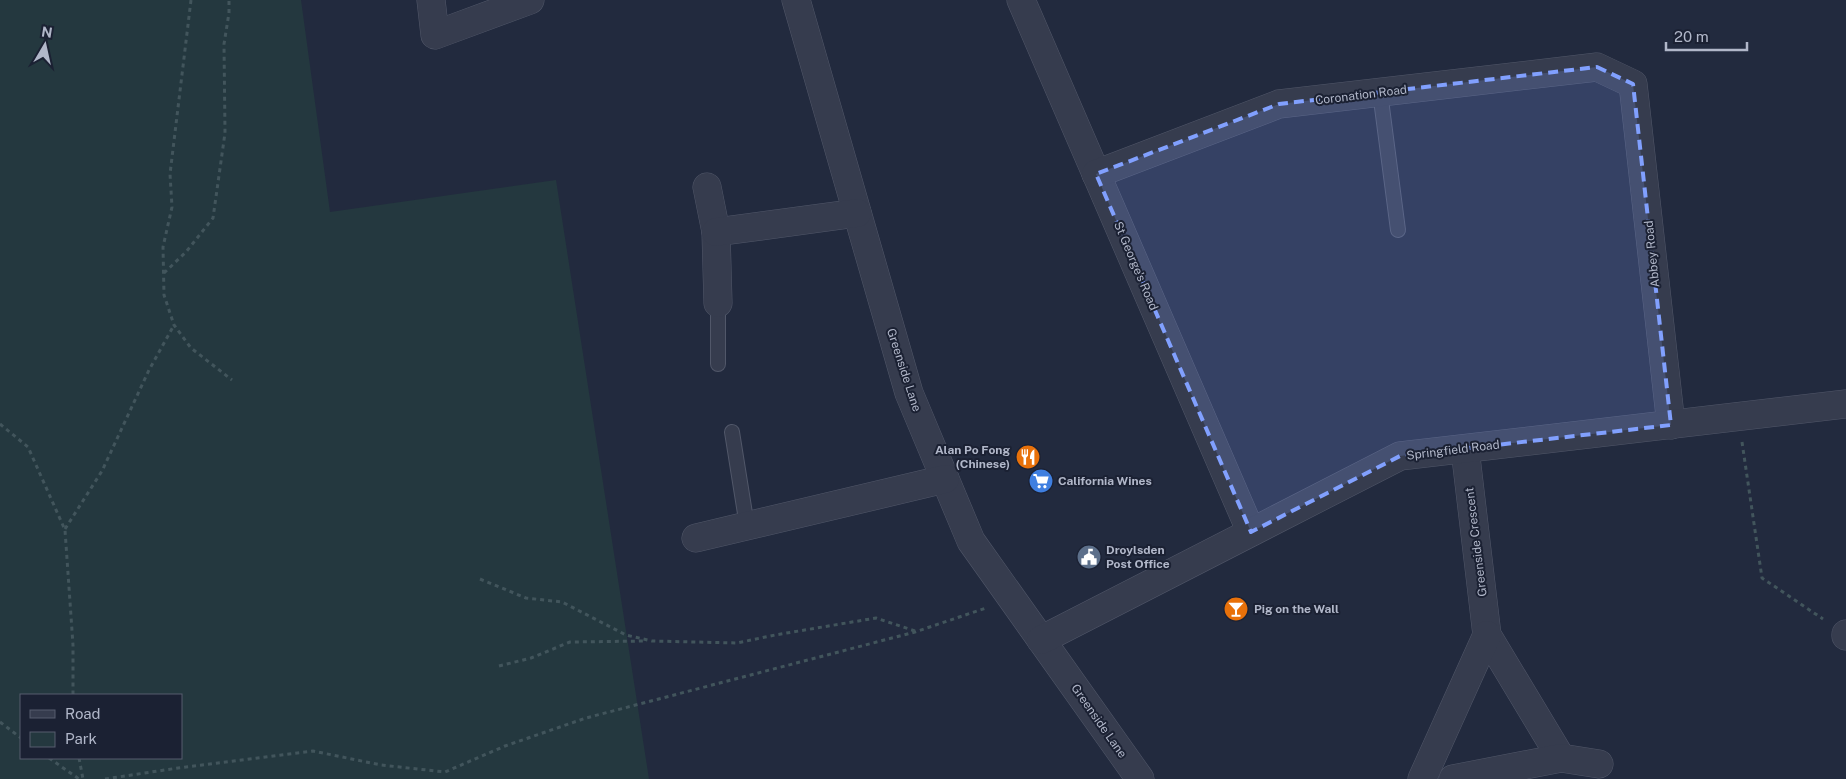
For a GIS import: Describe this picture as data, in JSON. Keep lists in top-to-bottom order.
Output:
{
  "streets": {
    "street": [
      "Coronation Road",
      "Abbey Road",
      "St George's Road",
      "Greenside Lane",
      "Springfield Road",
      "Greenside Crescent"
    ]
  },
  "crossings": [
    ["Coronation Road", "Abbey Road"],
    ["Coronation Road", "St George's Road"],
    ["Abbey Road", "Springfield Road"],
    ["St George's Road", "Springfield Road"],
    ["Greenside Lane", "Springfield Road"],
    ["Springfield Road", "Greenside Crescent"]
  ],
  "places": {
    "restaurant": ["Alan Po Fong (Chinese)"],
    "supermarket": ["California Wines"],
    "public building": ["Droylsden Post Office"],
    "bar": ["Pig on the Wall"]
  },
  "legend": ["Road", "Park"],
  "scale_bar": "20 m",
  "north": "top"
}
